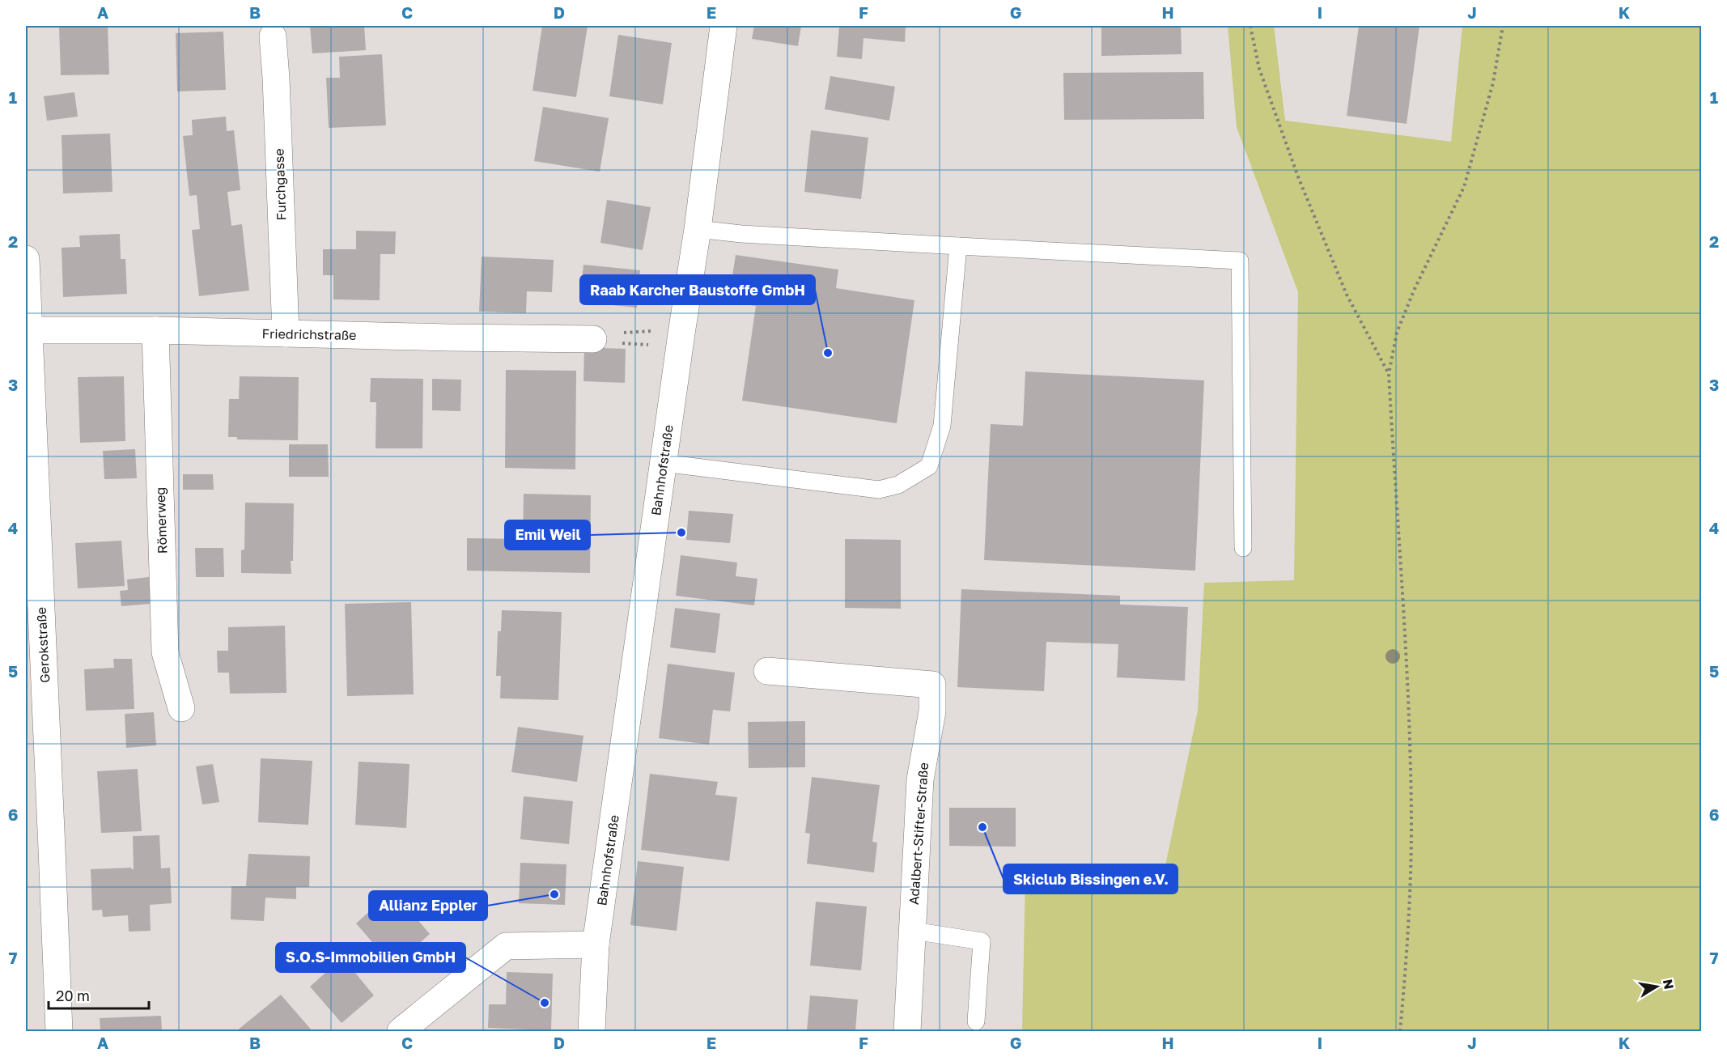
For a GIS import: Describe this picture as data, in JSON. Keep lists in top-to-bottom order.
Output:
{
  "streets": {
    "street": [
      "Furchgasse",
      "Friedrichstraße",
      "Bahnhofstraße",
      "Römerweg",
      "Gerokstraße",
      "Adalbert-Stifter-Straße"
    ]
  },
  "crossings": [
    ["Furchgasse", "Friedrichstraße"],
    ["Friedrichstraße", "Römerweg"],
    ["Friedrichstraße", "Gerokstraße"]
  ],
  "places": [
    "Raab Karcher Baustoffe GmbH",
    "Emil Weil",
    "Skiclub Bissingen e.V.",
    "Allianz Eppler",
    "S.O.S-Immobilien GmbH"
  ],
  "scale_bar": "20 m",
  "north": "right",
  "grid": {
    "columns": [
      "A",
      "B",
      "C",
      "D",
      "E",
      "F",
      "G",
      "H",
      "I",
      "J",
      "K"
    ],
    "rows": [
      "1",
      "2",
      "3",
      "4",
      "5",
      "6",
      "7"
    ]
  }
}
